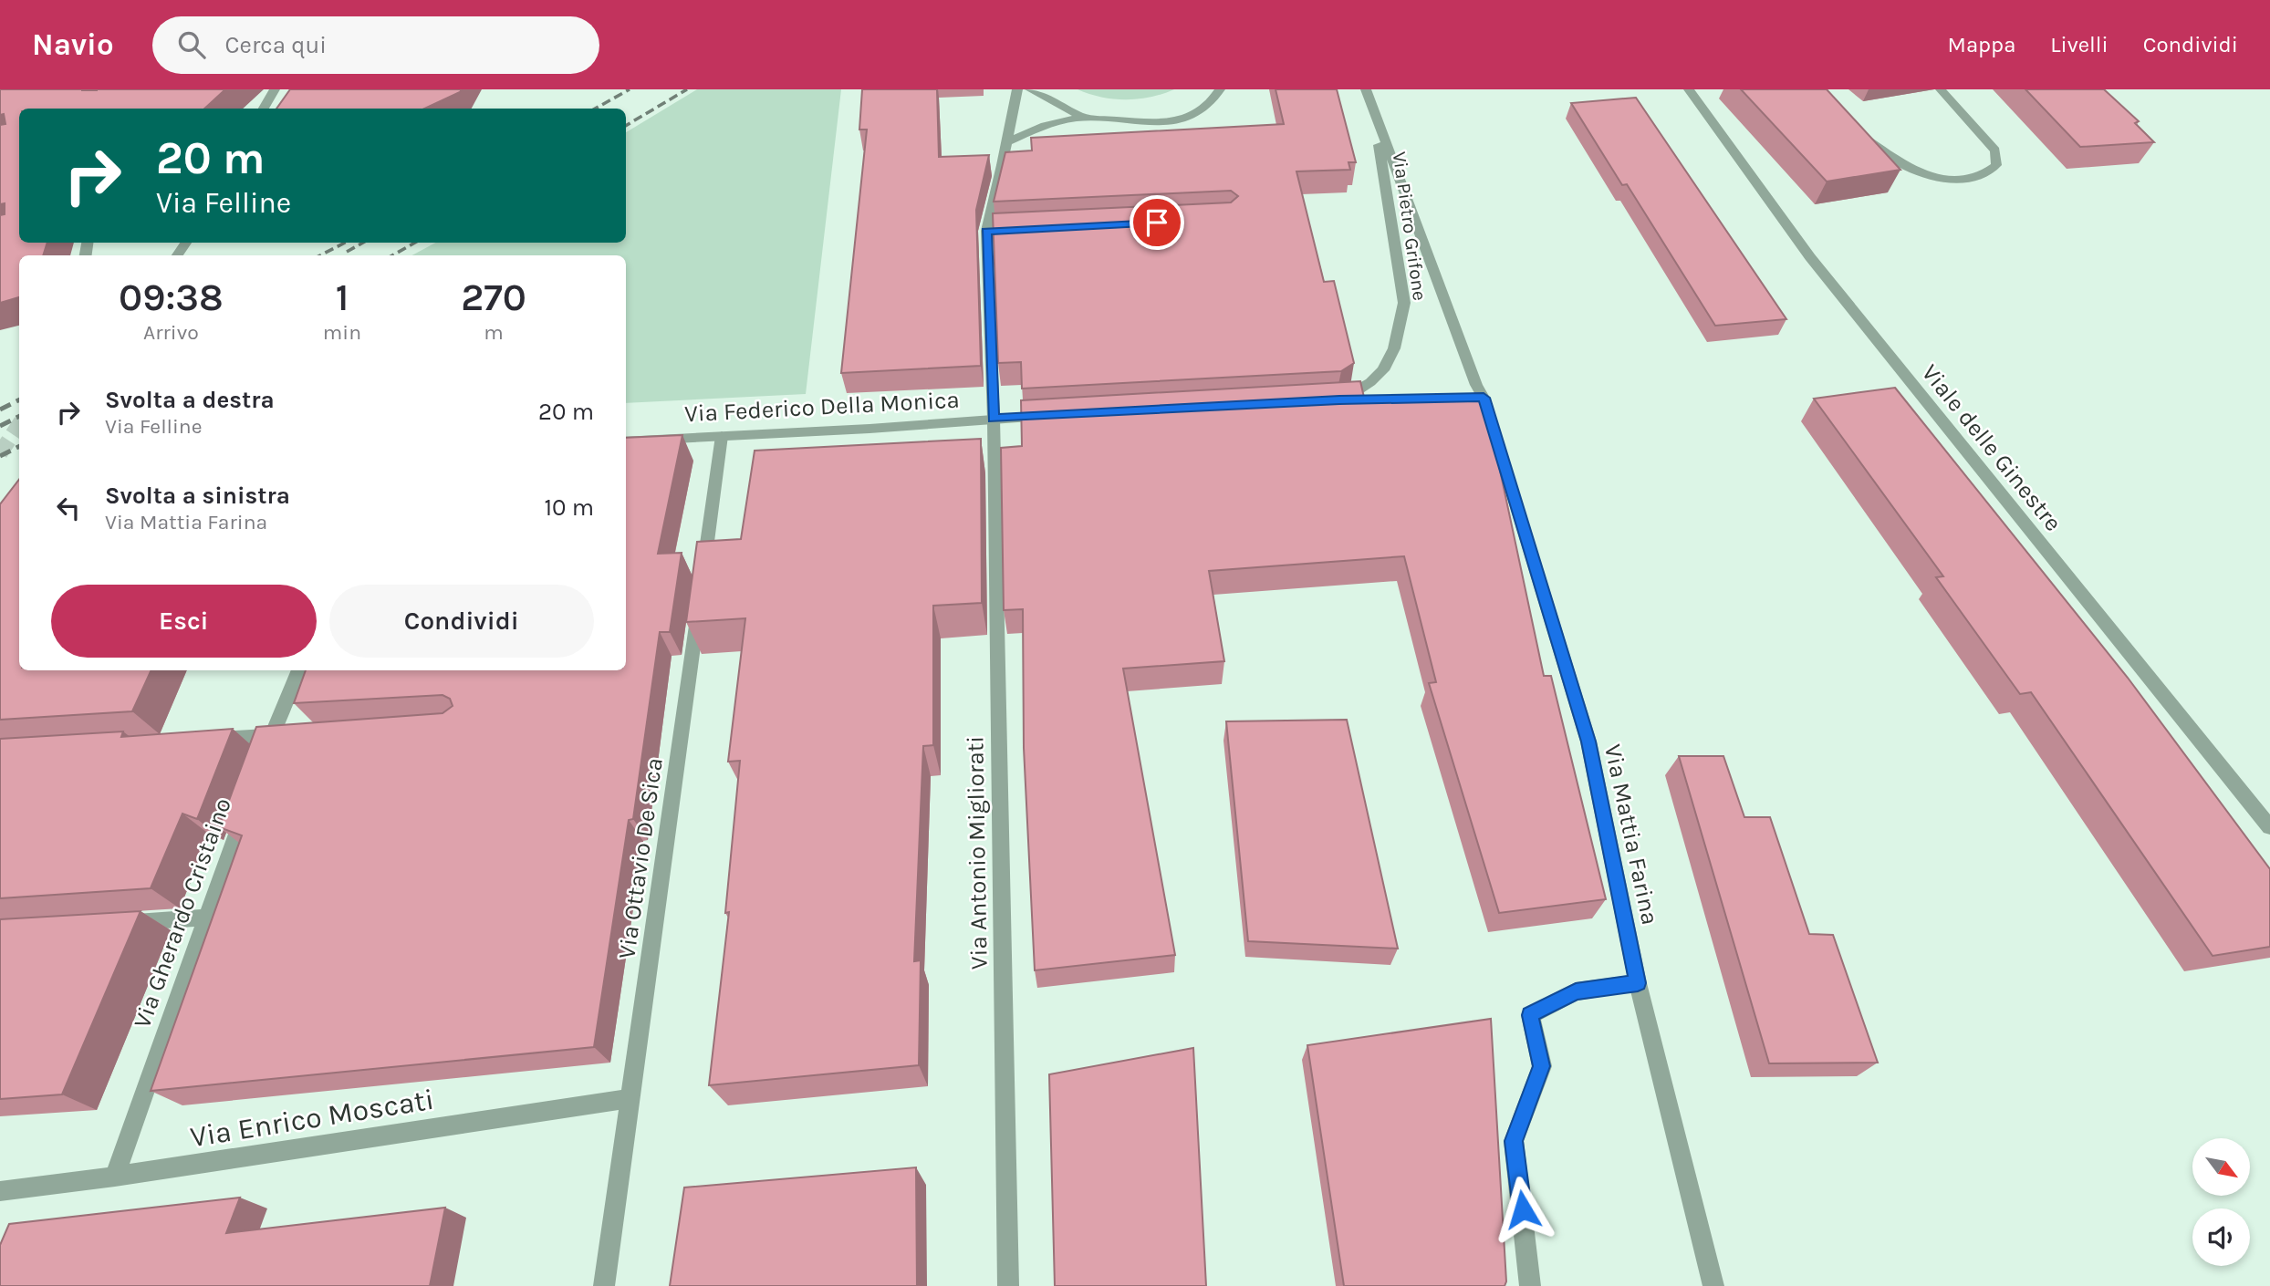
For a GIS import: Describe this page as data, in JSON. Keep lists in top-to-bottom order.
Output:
{
  "streets": {
    "street": [
      "Via Pietro Grifone",
      "Via Federico Della Monica",
      "Viale delle Ginestre",
      "Via Mattia Farina",
      "Via Antonio Migliorati",
      "Via Ottavio De Sica",
      "Via Gherardo Cristaino",
      "Via Enrico Moscati"
    ]
  },
  "crossings": [
    ["Via Pietro Grifone", "Via Mattia Farina"],
    ["Via Federico Della Monica", "Via Antonio Migliorati"],
    ["Via Federico Della Monica", "Via Ottavio De Sica"],
    ["Via Ottavio De Sica", "Via Enrico Moscati"],
    ["Via Gherardo Cristaino", "Via Enrico Moscati"]
  ],
  "north": "bottom right",
  "page": {
    "header": "Navio",
    "search": "Cerca qui",
    "nav": ["Mappa", "Livelli", "Condividi"],
    "turn": ["20 m", "Via Felline"],
    "eta": [
      "09:38",
      "Arrivo",
      "1",
      "min",
      "270",
      "m"
    ],
    "list": [
      {
        "name": "Svolta a destra",
        "note": "Via Felline",
        "value": "20 m"
      },
      {
        "name": "Svolta a sinistra",
        "note": "Via Mattia Farina",
        "value": "10 m"
      }
    ],
    "buttons": ["Esci", "Condividi"]
  }
}
